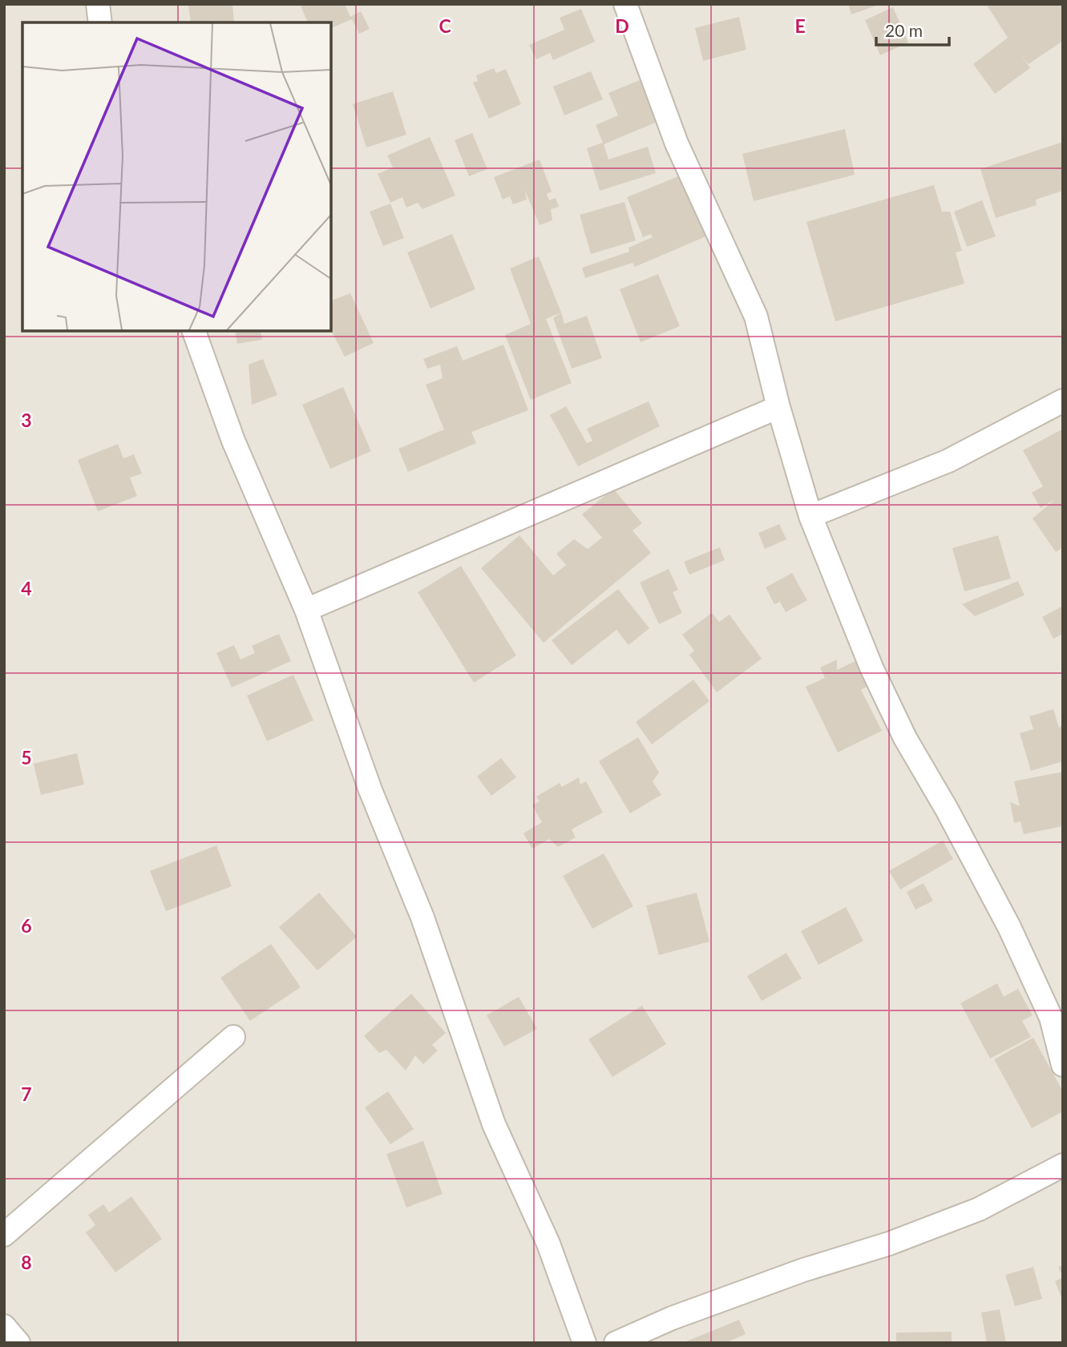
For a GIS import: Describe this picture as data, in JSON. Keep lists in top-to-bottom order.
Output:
{
  "scale_bar": "20 m",
  "grid": {
    "columns": ["C", "D", "E"],
    "rows": [
      "3",
      "4",
      "5",
      "6",
      "7",
      "8"
    ]
  }
}
